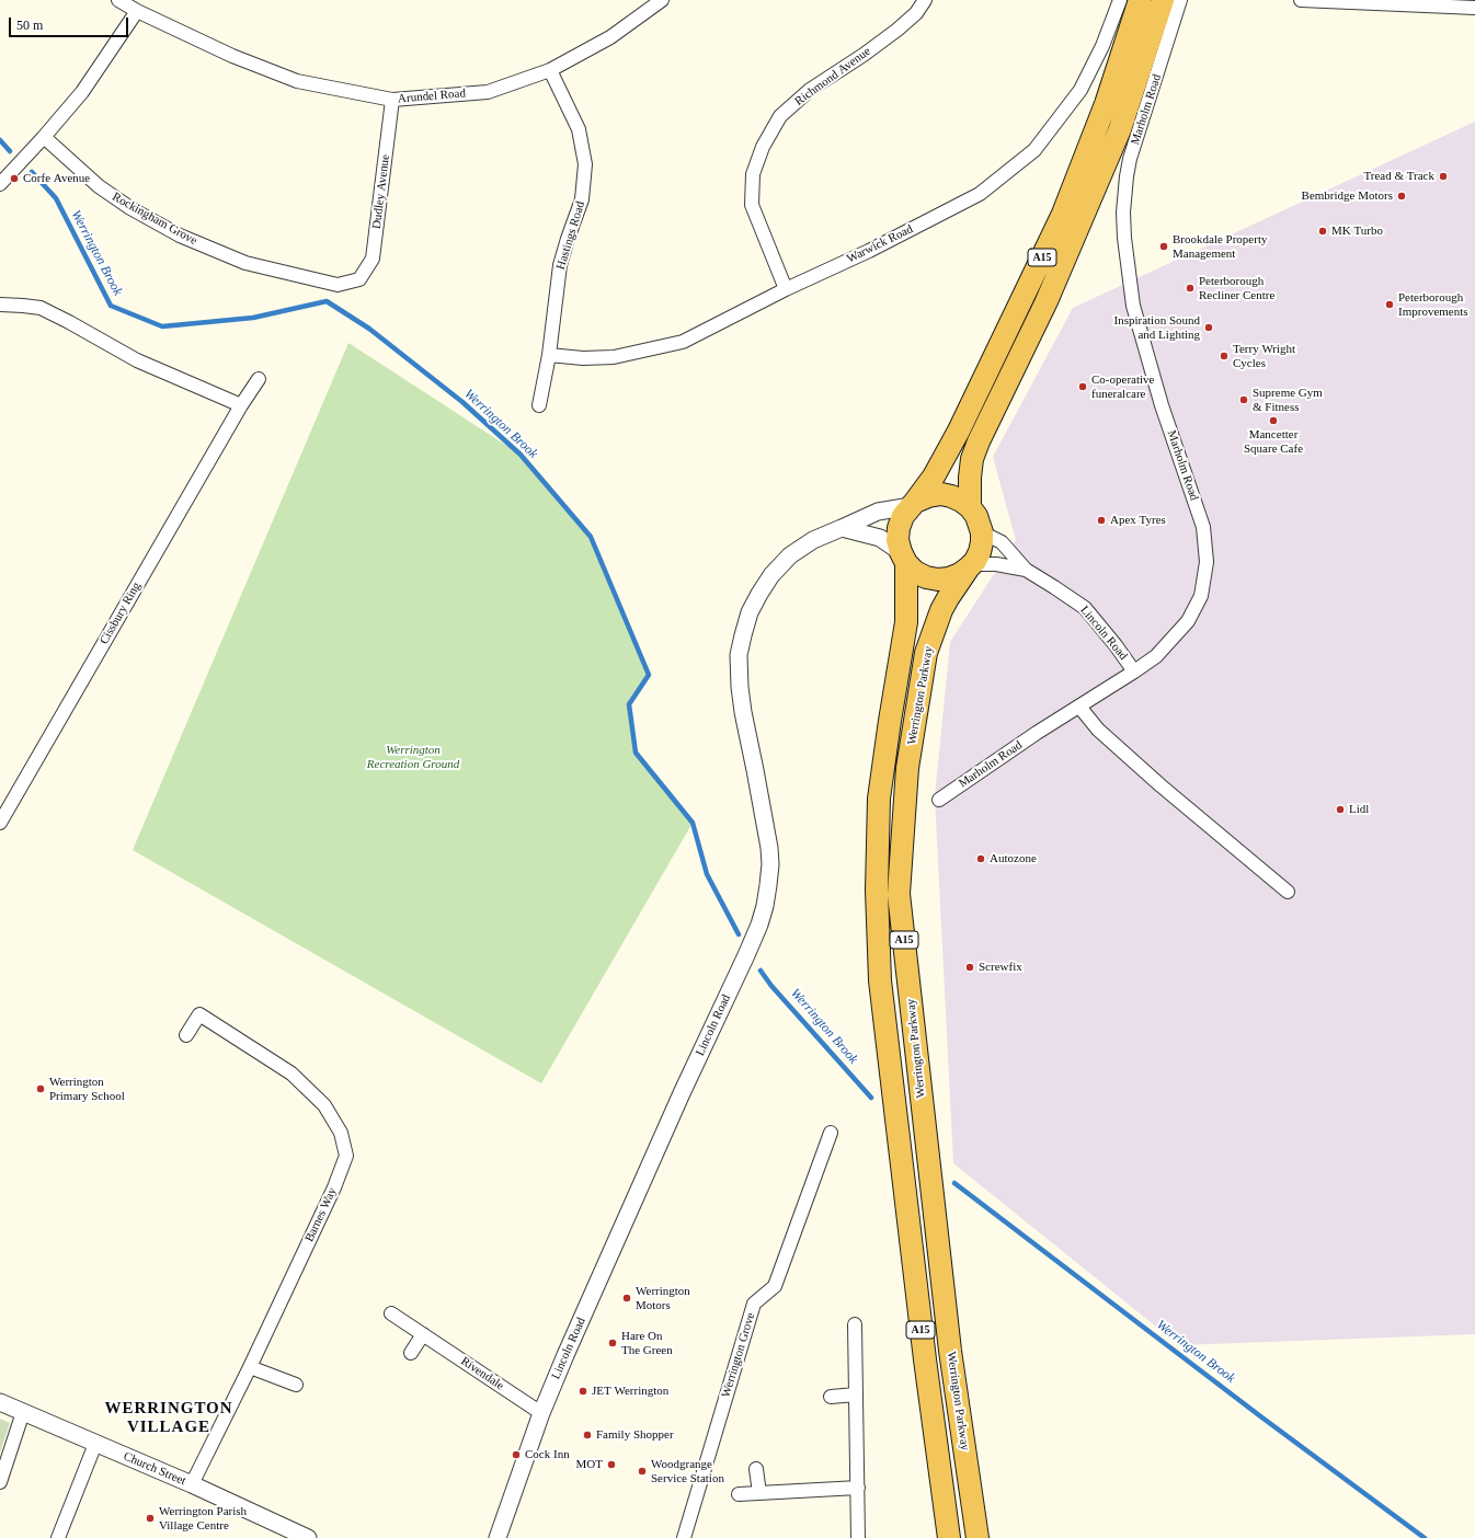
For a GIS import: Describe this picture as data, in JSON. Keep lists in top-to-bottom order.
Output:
{
  "streets": {
    "highway": ["A15", "Werrington Parkway"],
    "street": [
      "Richmond Avenue",
      "Arundel Road",
      "Marholm Road",
      "Dudley Avenue",
      "Rockingham Grove",
      "Hastings Road",
      "Warwick Road",
      "Cissbury Ring",
      "Lincoln Road",
      "Barnes Way",
      "Werrington Grove",
      "Rivendale",
      "Church Street"
    ]
  },
  "crossings": [
    ["Richmond Avenue", "Warwick Road"],
    ["Arundel Road", "Dudley Avenue"],
    ["Arundel Road", "Hastings Road"],
    ["Marholm Road", "A15"],
    ["Marholm Road", "Lincoln Road"],
    ["Dudley Avenue", "Rockingham Grove"],
    ["Hastings Road", "Warwick Road"],
    ["A15", "Lincoln Road"],
    ["A15", "Werrington Parkway"],
    ["Lincoln Road", "Werrington Parkway"],
    ["Lincoln Road", "Rivendale"],
    ["Barnes Way", "Church Street"]
  ],
  "districts": ["WERRINGTON VILLAGE"],
  "water": ["Werrington Brook"],
  "parks": ["Werrington Recreation Ground"],
  "places": [
    "Tread & Track",
    "Corfe Avenue",
    "Bembridge Motors",
    "MK Turbo",
    "Brookdale Property Management",
    "Peterborough Recliner Centre",
    "Peterborough Improvements",
    "Inspiration Sound and Lighting",
    "Terry Wright Cycles",
    "Co-operative funeralcare",
    "Supreme Gym & Fitness",
    "Mancetter Square Cafe",
    "Apex Tyres",
    "Lidl",
    "Autozone",
    "Screwfix",
    "Werrington Primary School",
    "Werrington Motors",
    "Hare On The Green",
    "JET Werrington",
    "Family Shopper",
    "Cock Inn",
    "MOT",
    "Woodgrange Service Station",
    "Werrington Parish Village Centre"
  ],
  "scale_bar": "50 m"
}
